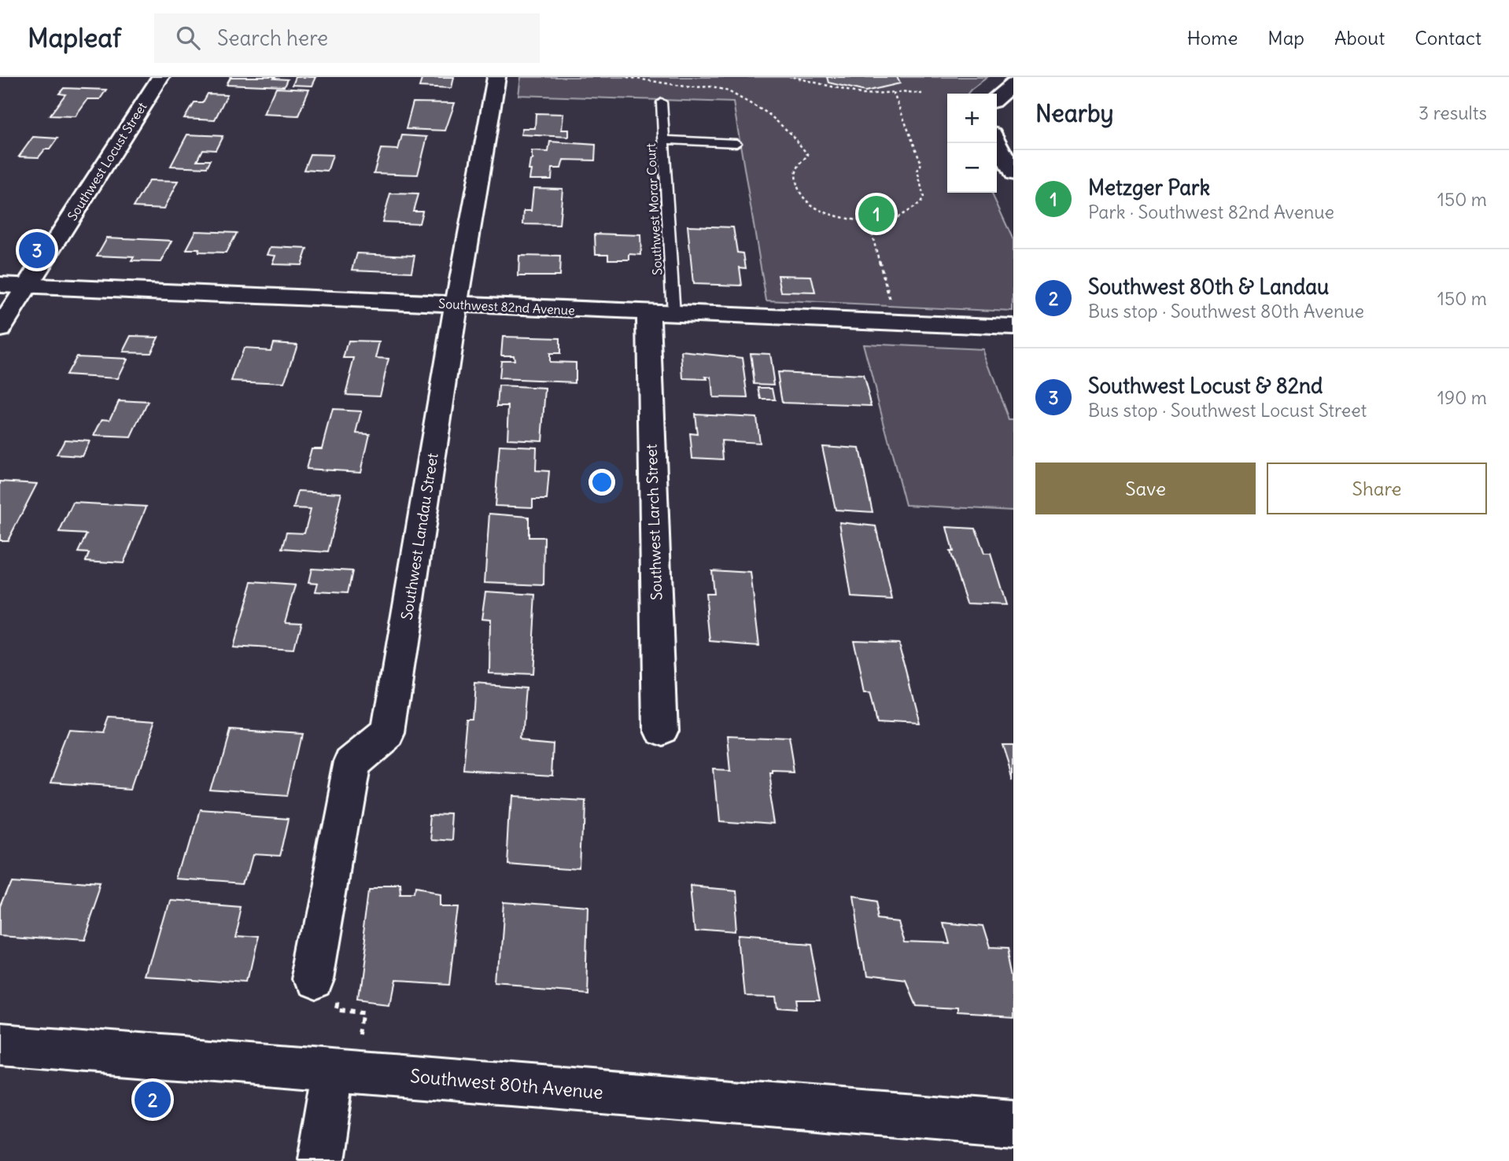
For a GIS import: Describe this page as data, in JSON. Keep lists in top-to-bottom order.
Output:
{
  "streets": {
    "street": [
      "Southwest Locust Street",
      "Southwest 82nd Avenue",
      "Southwest Larch Street",
      "Southwest Landau Street",
      "Southwest 80th Avenue"
    ],
    "lane": ["Southwest Morar Court"]
  },
  "crossings": [
    ["Southwest Locust Street", "Southwest 82nd Avenue"],
    ["Southwest Morar Court", "Southwest 82nd Avenue"],
    ["Southwest Morar Court", "Southwest Larch Street"],
    ["Southwest 82nd Avenue", "Southwest Larch Street"],
    ["Southwest 82nd Avenue", "Southwest Landau Street"]
  ],
  "page": {
    "header": "Mapleaf",
    "search": "Search here",
    "nav": [
      "Home",
      "Map",
      "About",
      "Contact"
    ],
    "heading": ["Nearby", "3 results"],
    "map_buttons": ["+", "−"],
    "list": [
      {
        "mark": "1",
        "name": "Metzger Park",
        "note": "Park · Southwest 82nd Avenue",
        "value": "150 m"
      },
      {
        "mark": "2",
        "name": "Southwest 80th & Landau",
        "note": "Bus stop · Southwest 80th Avenue",
        "value": "150 m"
      },
      {
        "mark": "3",
        "name": "Southwest Locust & 82nd",
        "note": "Bus stop · Southwest Locust Street",
        "value": "190 m"
      }
    ],
    "pins": ["1", "3", "2"],
    "buttons": ["Save", "Share"]
  }
}
